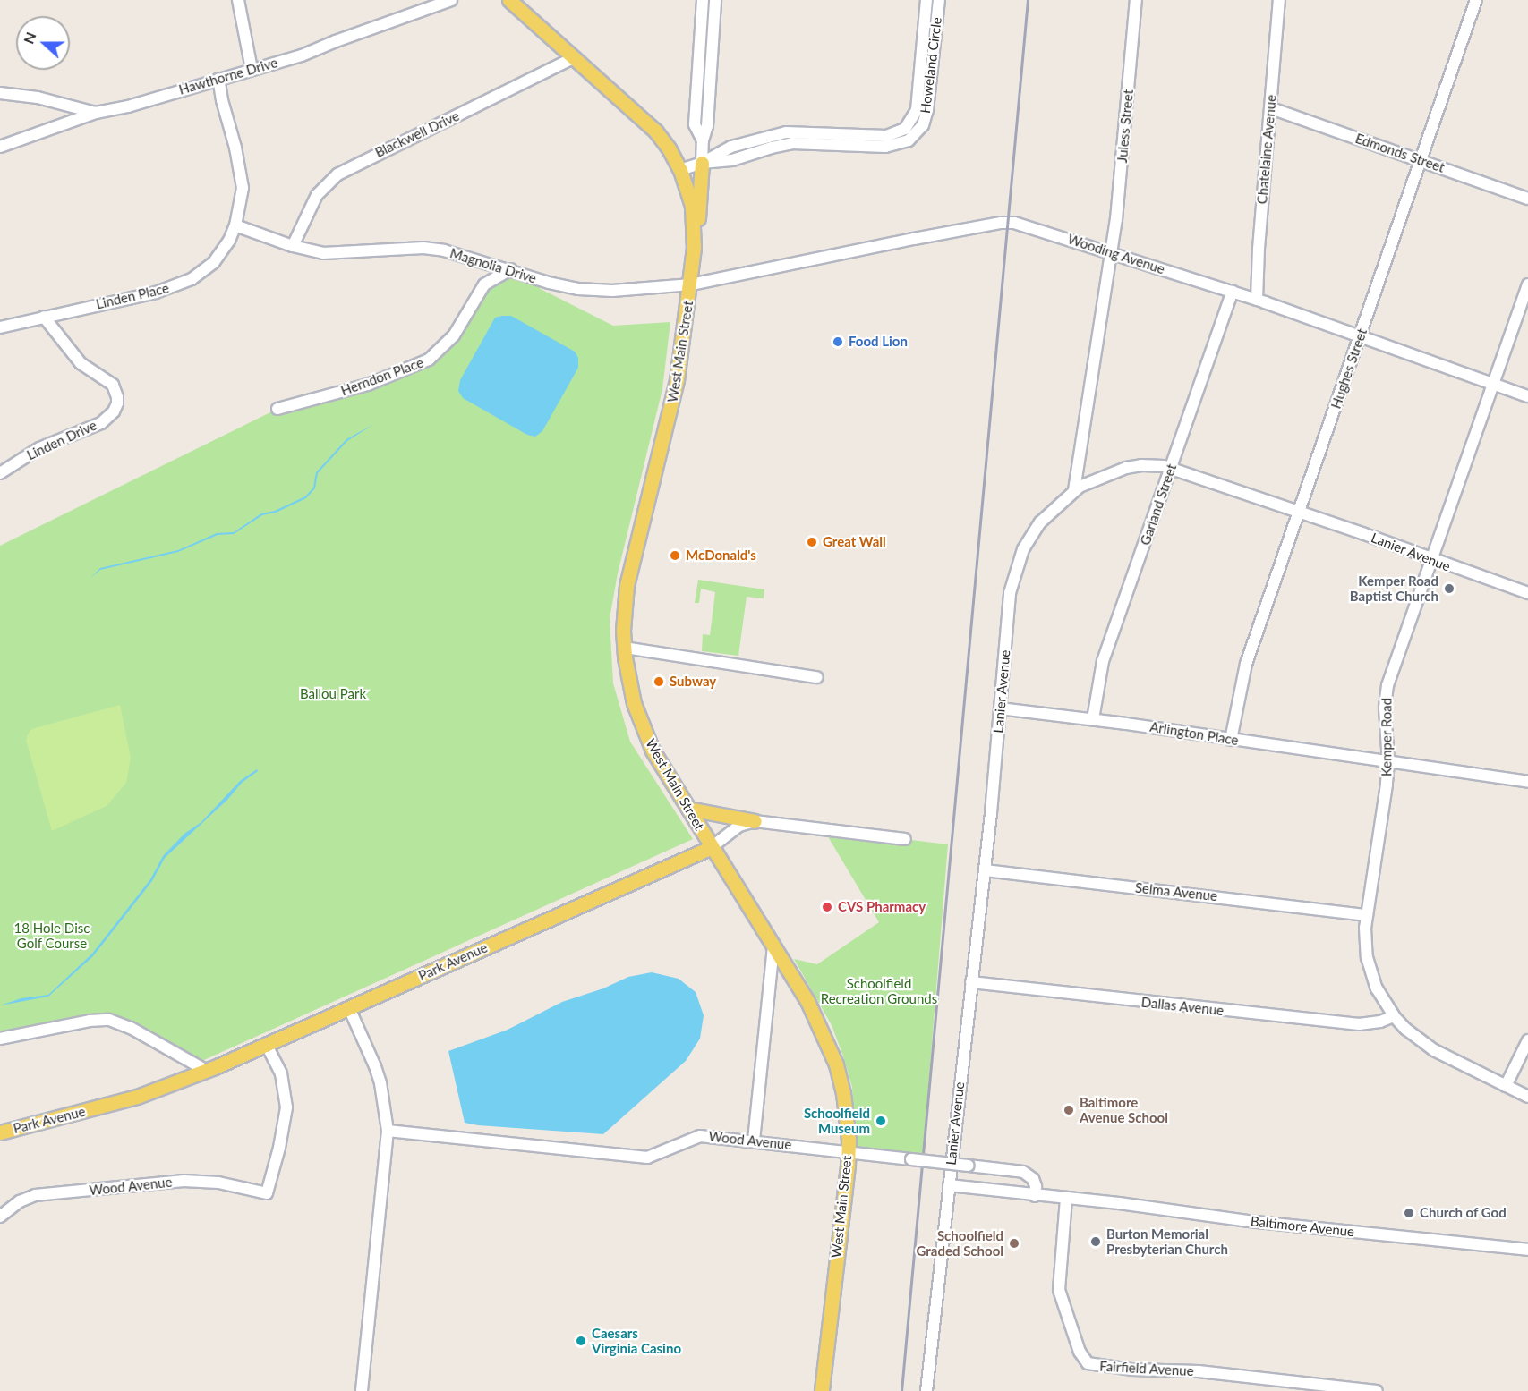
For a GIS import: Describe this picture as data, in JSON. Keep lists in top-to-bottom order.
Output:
{
  "streets": {
    "main road": ["West Main Street", "Park Avenue"],
    "street": [
      "Howeland Circle",
      "Hawthorne Drive",
      "Juless Street",
      "Blackwell Drive",
      "Chatelaine Avenue",
      "Edmonds Street",
      "Wooding Avenue",
      "Magnolia Drive",
      "Linden Place",
      "Hughes Street",
      "Herndon Place",
      "Linden Drive",
      "Garland Street",
      "Lanier Avenue",
      "Arlington Place",
      "Kemper Road",
      "Selma Avenue",
      "Dallas Avenue",
      "Wood Avenue",
      "Baltimore Avenue",
      "Fairfield Avenue"
    ]
  },
  "crossings": [
    ["Howeland Circle", "West Main Street"],
    ["Hawthorne Drive", "Linden Place"],
    ["Juless Street", "Wooding Avenue"],
    ["Juless Street", "Lanier Avenue"],
    ["Blackwell Drive", "Magnolia Drive"],
    ["Blackwell Drive", "West Main Street"],
    ["Chatelaine Avenue", "Edmonds Street"],
    ["Chatelaine Avenue", "Wooding Avenue"],
    ["Edmonds Street", "Hughes Street"],
    ["Wooding Avenue", "Magnolia Drive"],
    ["Wooding Avenue", "West Main Street"],
    ["Wooding Avenue", "Hughes Street"],
    ["Wooding Avenue", "Garland Street"],
    ["Wooding Avenue", "Kemper Road"],
    ["Magnolia Drive", "Linden Place"],
    ["Magnolia Drive", "West Main Street"],
    ["Magnolia Drive", "Herndon Place"],
    ["Linden Place", "Linden Drive"],
    ["West Main Street", "Park Avenue"],
    ["West Main Street", "Wood Avenue"],
    ["Hughes Street", "Lanier Avenue"],
    ["Hughes Street", "Arlington Place"],
    ["Garland Street", "Lanier Avenue"],
    ["Garland Street", "Arlington Place"],
    ["Lanier Avenue", "Arlington Place"],
    ["Lanier Avenue", "Kemper Road"],
    ["Lanier Avenue", "Selma Avenue"],
    ["Lanier Avenue", "Dallas Avenue"],
    ["Lanier Avenue", "Baltimore Avenue"],
    ["Arlington Place", "Kemper Road"],
    ["Kemper Road", "Selma Avenue"],
    ["Kemper Road", "Dallas Avenue"],
    ["Park Avenue", "Wood Avenue"],
    ["Wood Avenue", "Baltimore Avenue"],
    ["Baltimore Avenue", "Fairfield Avenue"]
  ],
  "parks": ["Ballou Park", "18 Hole Disc Golf Course", "Schoolfield Recreation Grounds"],
  "places": [
    "Food Lion",
    "Great Wall",
    "McDonald's",
    "Kemper Road Baptist Church",
    "Subway",
    "CVS Pharmacy",
    "Baltimore Avenue School",
    "Schoolfield Museum",
    "Church of God",
    "Burton Memorial Presbyterian Church",
    "Schoolfield Graded School",
    "Caesars Virginia Casino"
  ],
  "north": "left"
}
